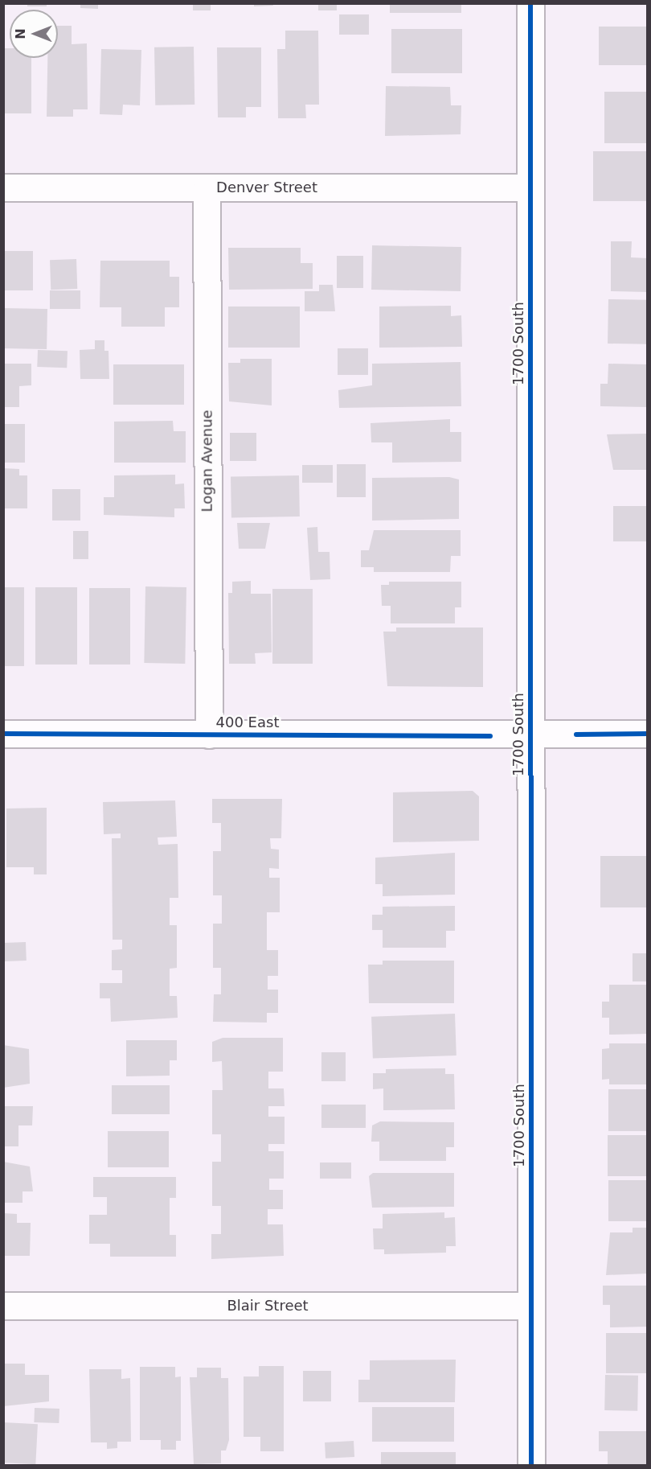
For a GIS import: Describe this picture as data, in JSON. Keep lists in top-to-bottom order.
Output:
{
  "streets": {
    "street": [
      "Denver Street",
      "1700 South",
      "Logan Avenue",
      "400 East",
      "Blair Street"
    ]
  },
  "crossings": [
    ["Denver Street", "1700 South"],
    ["Denver Street", "Logan Avenue"],
    ["1700 South", "400 East"],
    ["1700 South", "Blair Street"],
    ["Logan Avenue", "400 East"]
  ],
  "north": "left"
}
